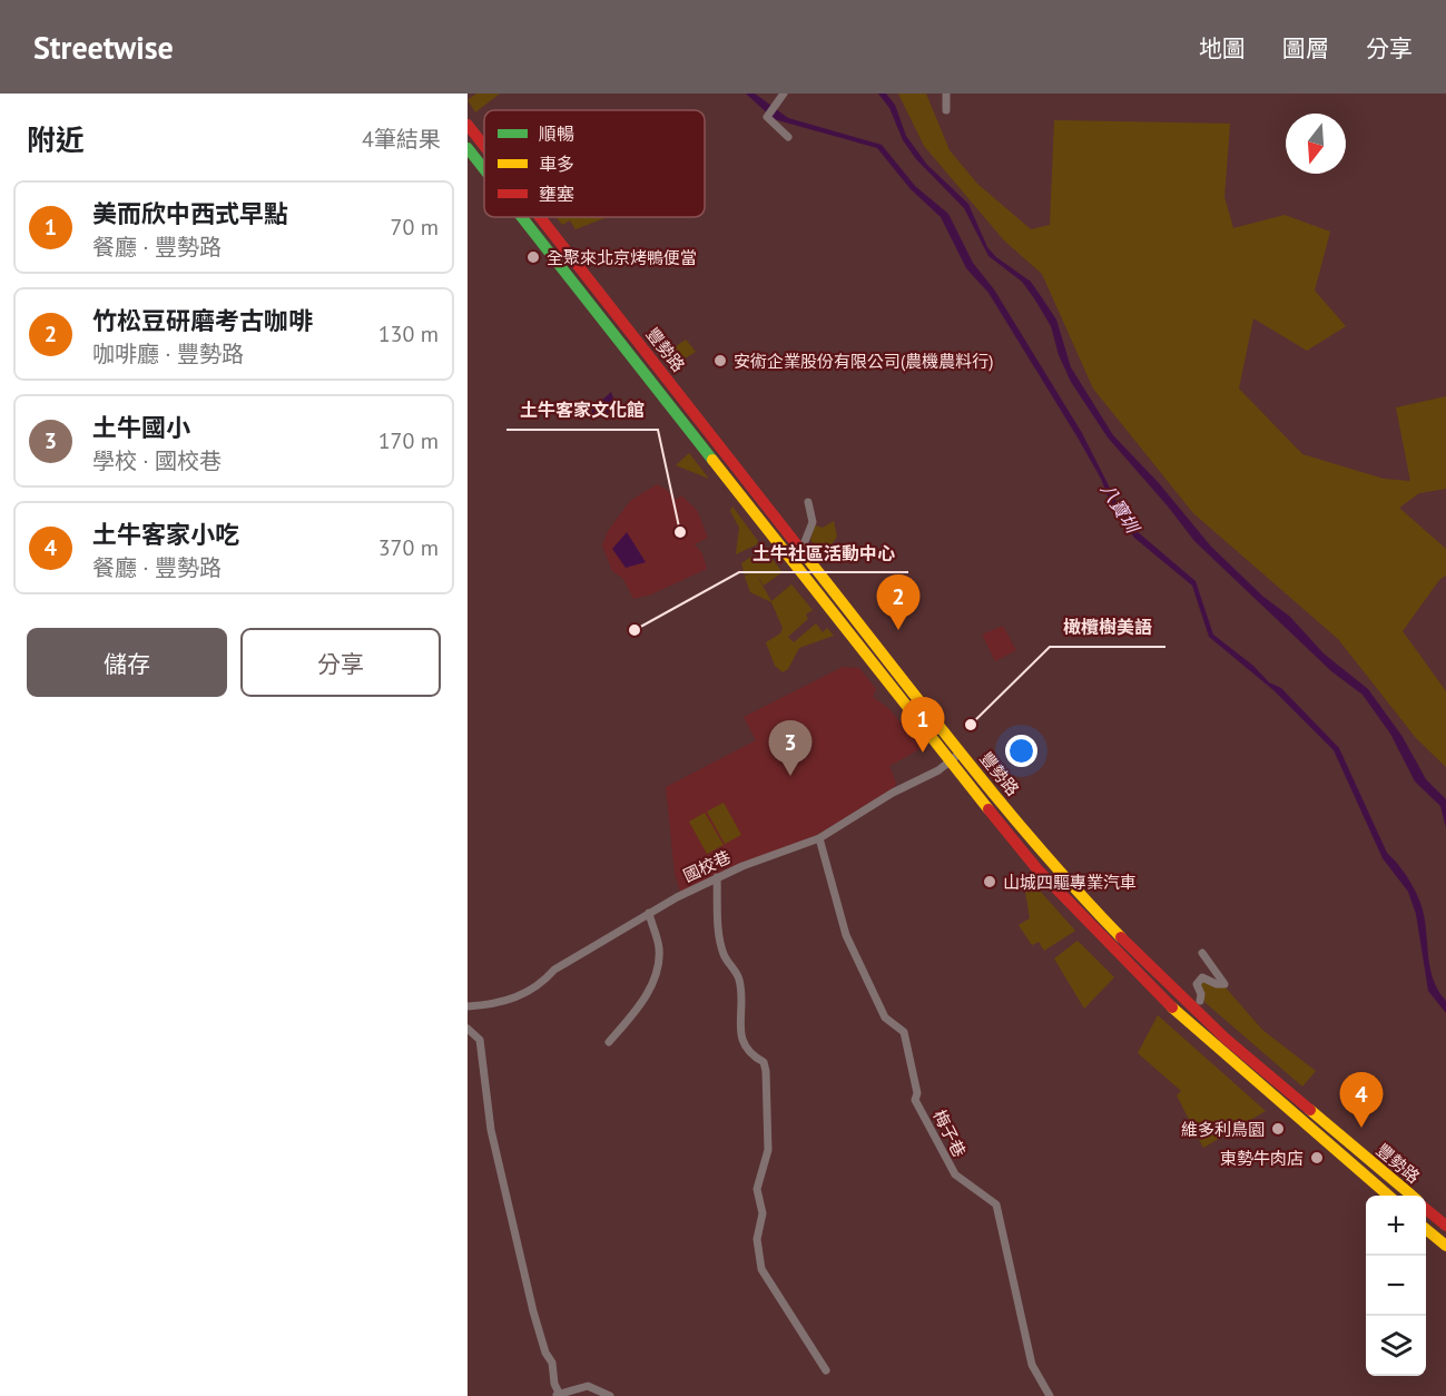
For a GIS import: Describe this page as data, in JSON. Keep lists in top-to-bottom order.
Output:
{
  "streets": {
    "main road": ["豐勢路"],
    "street": ["國校巷", "梅子巷"]
  },
  "crossings": [
    ["豐勢路", "國校巷"],
    ["國校巷", "梅子巷"]
  ],
  "water": ["八寶圳"],
  "places": [
    "全聚來北京烤鴨便當",
    "安術企業股份有限公司(農機農料行)",
    "土牛客家文化館",
    "土牛社區活動中心",
    "橄欖樹美語",
    "山城四驅專業汽車",
    "維多利鳥園",
    "東勢牛肉店"
  ],
  "legend": ["順暢", "車多", "壅塞"],
  "north": "bottom",
  "page": {
    "header": "Streetwise",
    "nav": ["地圖", "圖層", "分享"],
    "heading": ["附近", "4筆結果"],
    "list": [
      {
        "mark": "1",
        "name": "美而欣中西式早點",
        "note": "餐廳 · 豐勢路",
        "value": "70 m"
      },
      {
        "mark": "2",
        "name": "竹松豆研磨考古咖啡",
        "note": "咖啡廳 · 豐勢路",
        "value": "130 m"
      },
      {
        "mark": "3",
        "name": "土牛國小",
        "note": "學校 · 國校巷",
        "value": "170 m"
      },
      {
        "mark": "4",
        "name": "土牛客家小吃",
        "note": "餐廳 · 豐勢路",
        "value": "370 m"
      }
    ],
    "pins": [
      "2",
      "1",
      "3",
      "4"
    ],
    "buttons": ["儲存", "分享"],
    "map_buttons": ["+", "−"]
  }
}
